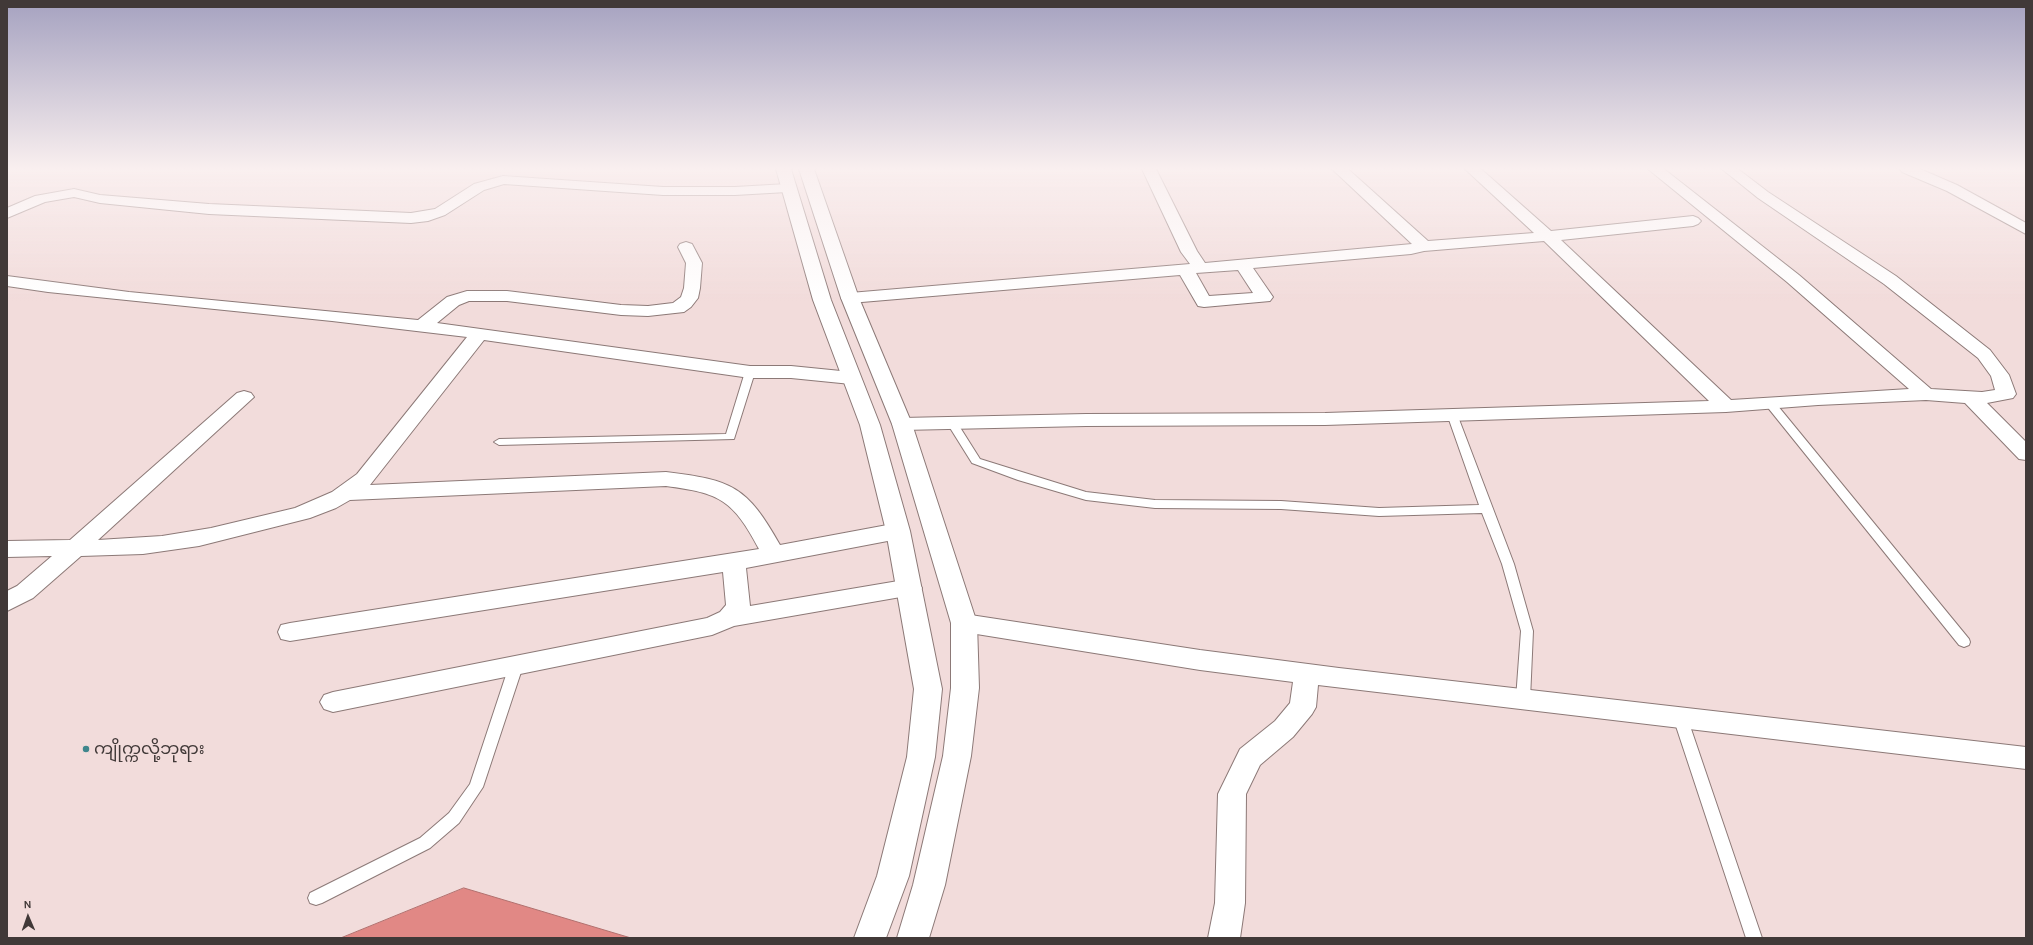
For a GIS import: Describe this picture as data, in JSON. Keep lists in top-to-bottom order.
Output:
{
  "places": ["ကျိုက္ကလို့ဘုရား"],
  "north": "top"
}
